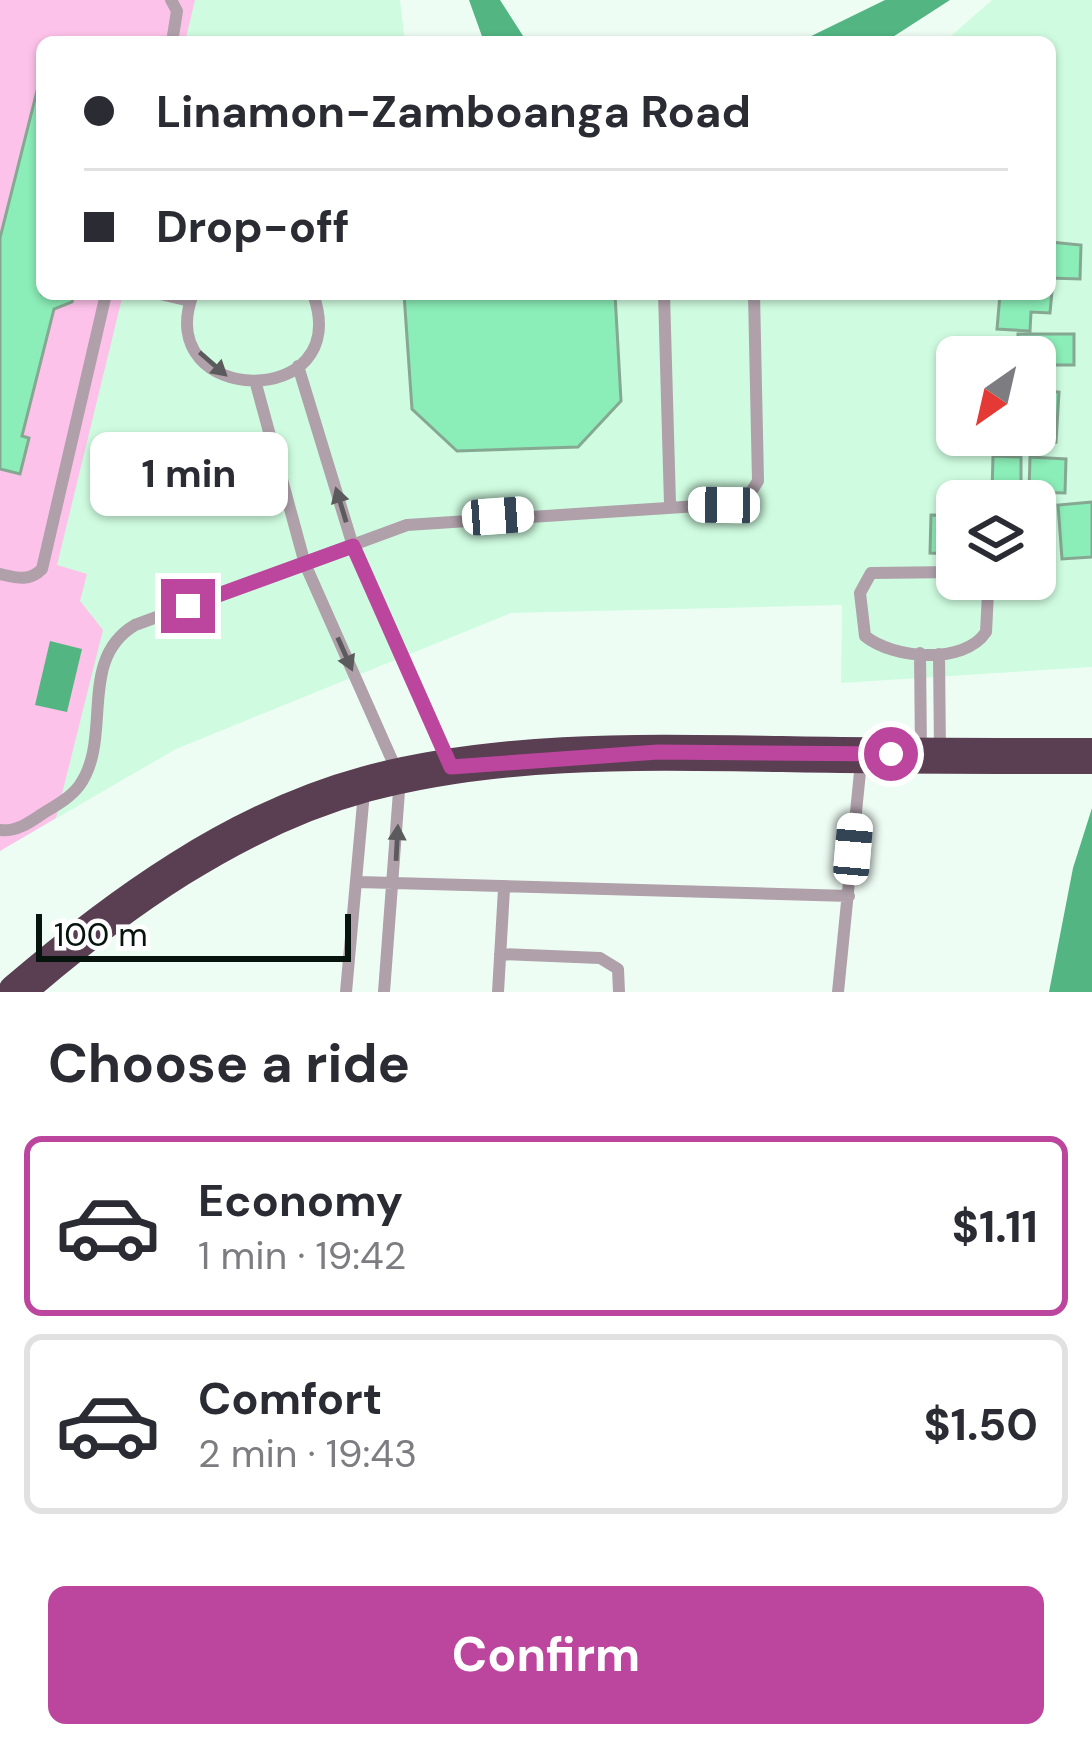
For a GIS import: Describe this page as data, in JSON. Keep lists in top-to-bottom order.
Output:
{
  "scale_bar": "100 m",
  "north": "bottom left",
  "page": {
    "banner": ["Linamon-Zamboanga Road", "Drop-off"],
    "bubble": "1 min",
    "scale": "100 m",
    "heading": "Choose a ride",
    "list": [
      {
        "name": "Economy",
        "note": "1 min · 19:42",
        "value": "$1.11"
      },
      {
        "name": "Comfort",
        "note": "2 min · 19:43",
        "value": "$1.50"
      }
    ],
    "buttons": "Confirm"
  }
}
